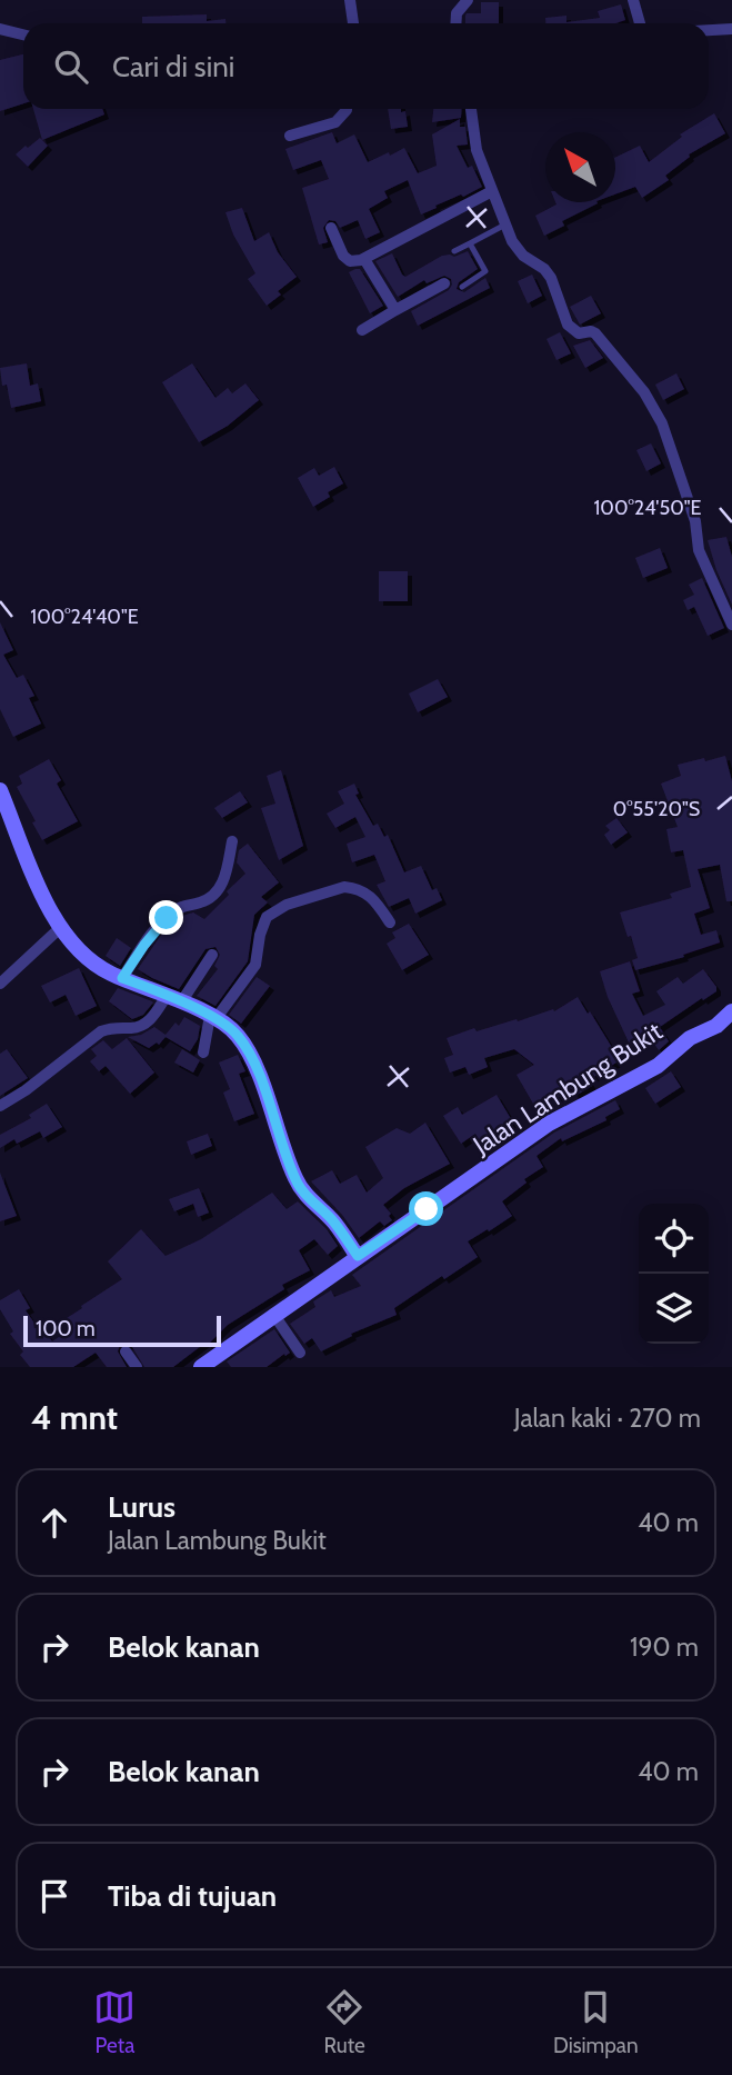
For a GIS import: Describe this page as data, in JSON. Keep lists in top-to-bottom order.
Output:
{
  "streets": {
    "street": ["Jalan Lambung Bukit"]
  },
  "scale_bar": "100 m",
  "north": "top left",
  "page": {
    "search": "Cari di sini",
    "scale": "100 m",
    "heading": ["4 mnt", "Jalan kaki · 270 m"],
    "list": [
      ["Lurus", "Jalan Lambung Bukit", "40 m"],
      ["Belok kanan", "190 m"],
      ["Belok kanan", "40 m"],
      "Tiba di tujuan"
    ],
    "nav": ["Peta", "Rute", "Disimpan"]
  },
  "coordinates": ["100°24'50\"E", "100°24'40\"E", "0°55'20\"S"]
}
